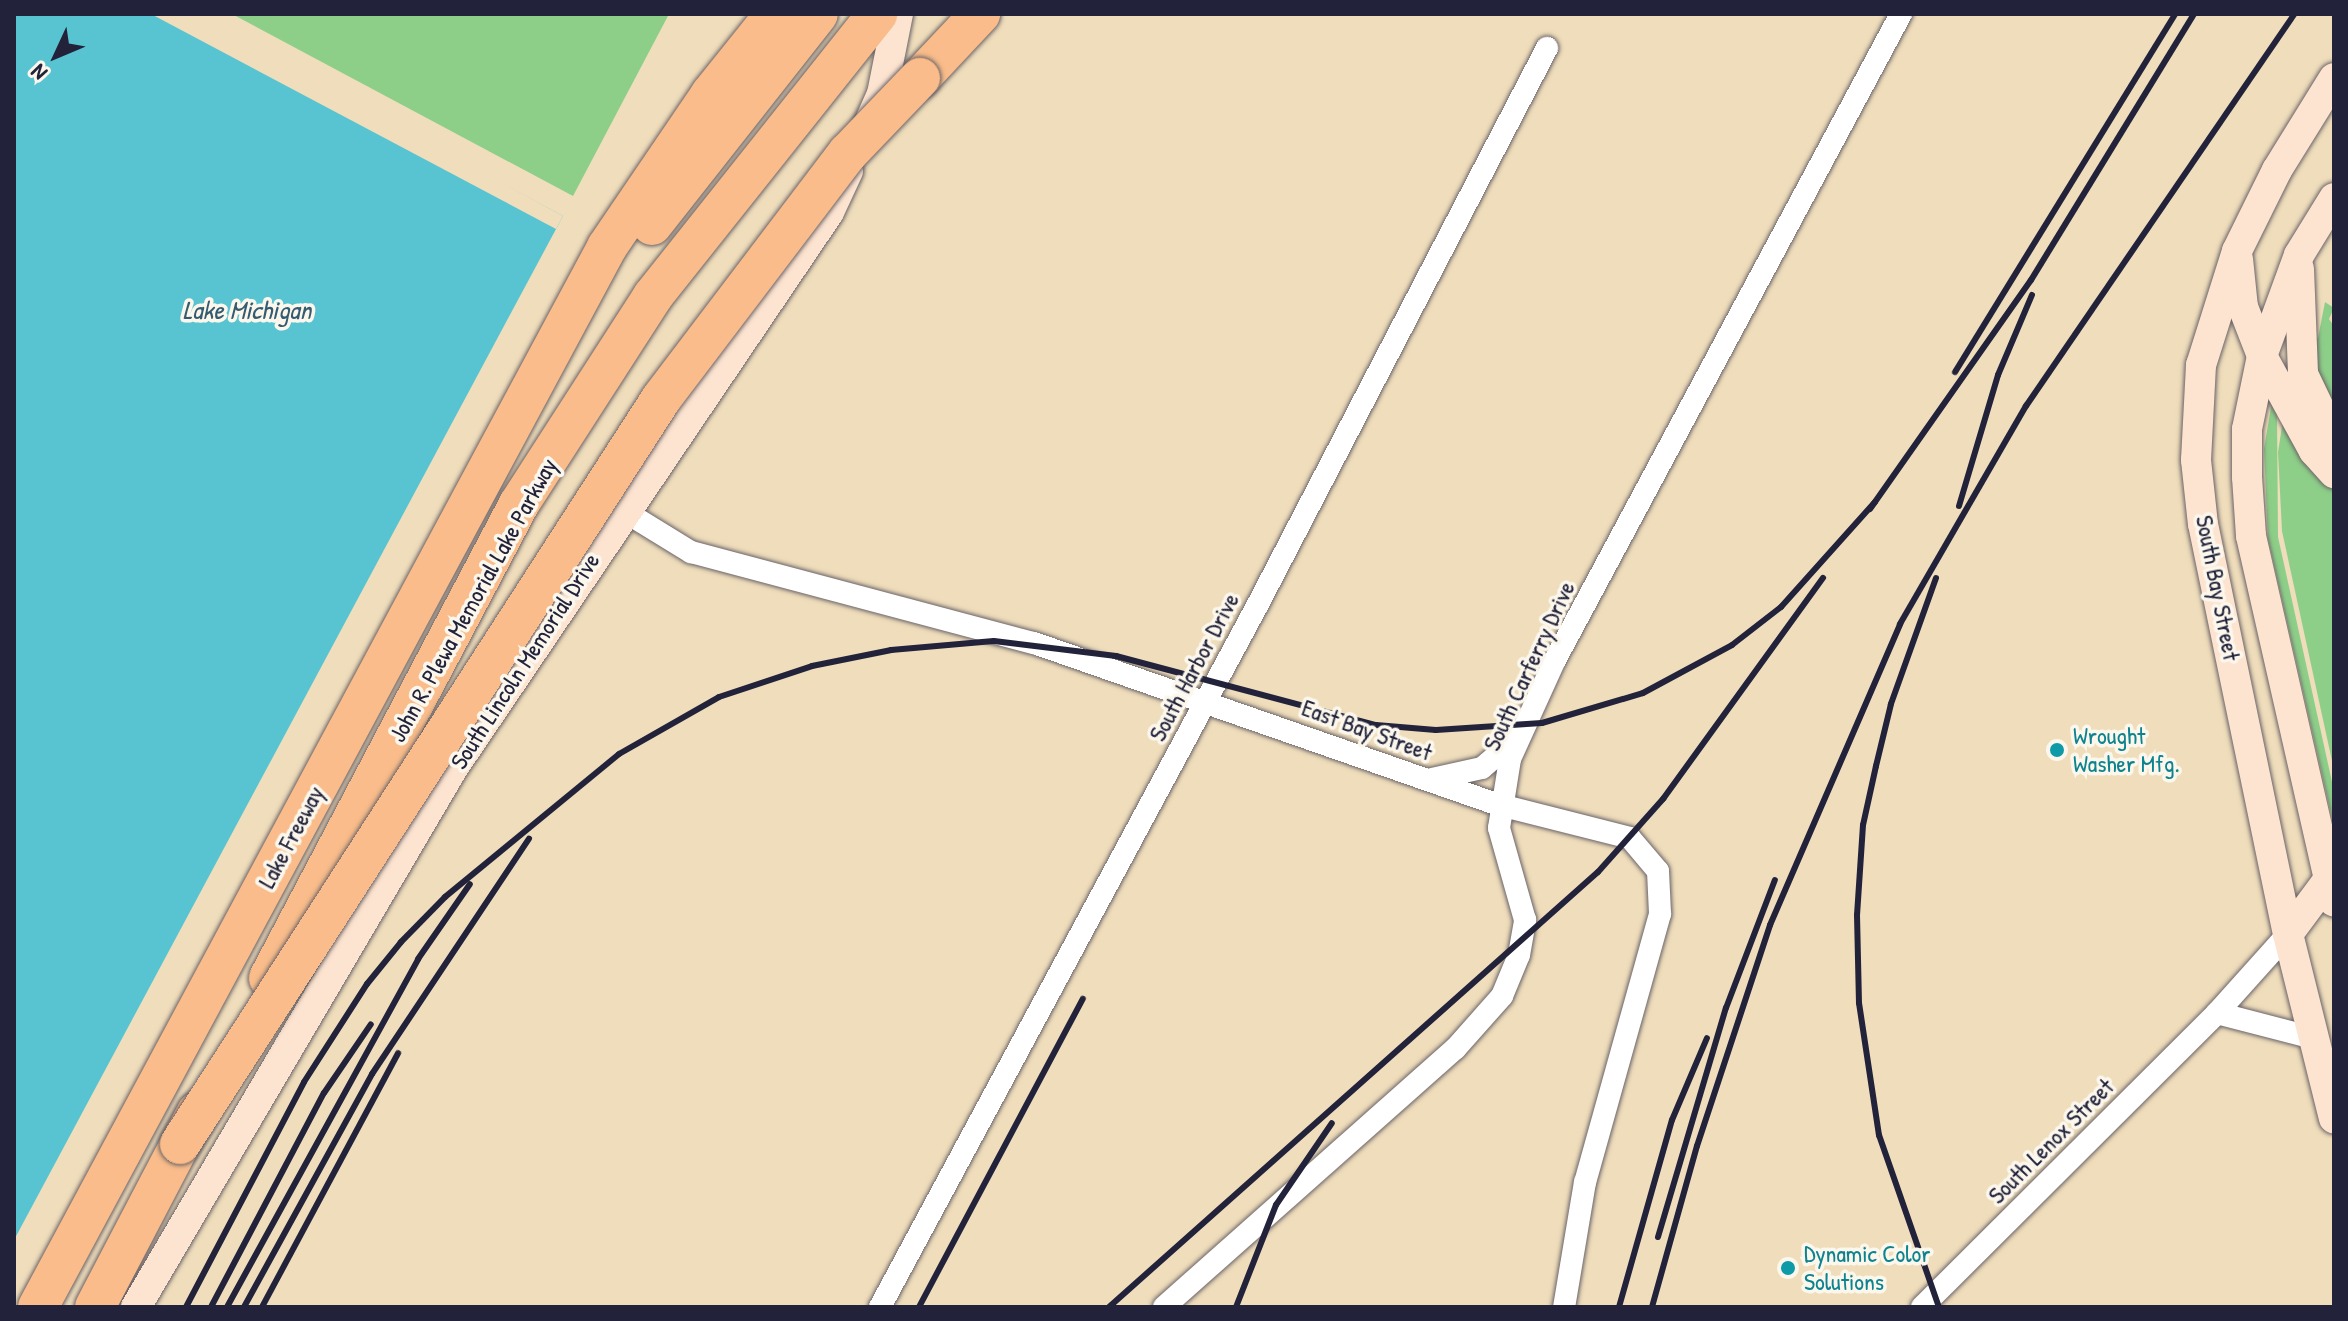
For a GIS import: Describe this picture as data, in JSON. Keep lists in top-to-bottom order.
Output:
{
  "streets": {
    "highway": ["John R. Plewa Memorial Lake Parkway", "Lake Freeway"],
    "main road": ["South Bay Street", "South Lincoln Memorial Drive"],
    "street": [
      "South Carferry Drive",
      "South Harbor Drive",
      "East Bay Street",
      "South Lenox Street"
    ]
  },
  "crossings": [
    ["South Bay Street", "South Lenox Street"],
    ["South Lincoln Memorial Drive", "East Bay Street"],
    ["South Carferry Drive", "East Bay Street"],
    ["South Harbor Drive", "East Bay Street"]
  ],
  "water": ["Lake Michigan"],
  "places": ["Wrought Washer Mfg.", "Dynamic Color Solutions"],
  "north": "bottom left"
}
